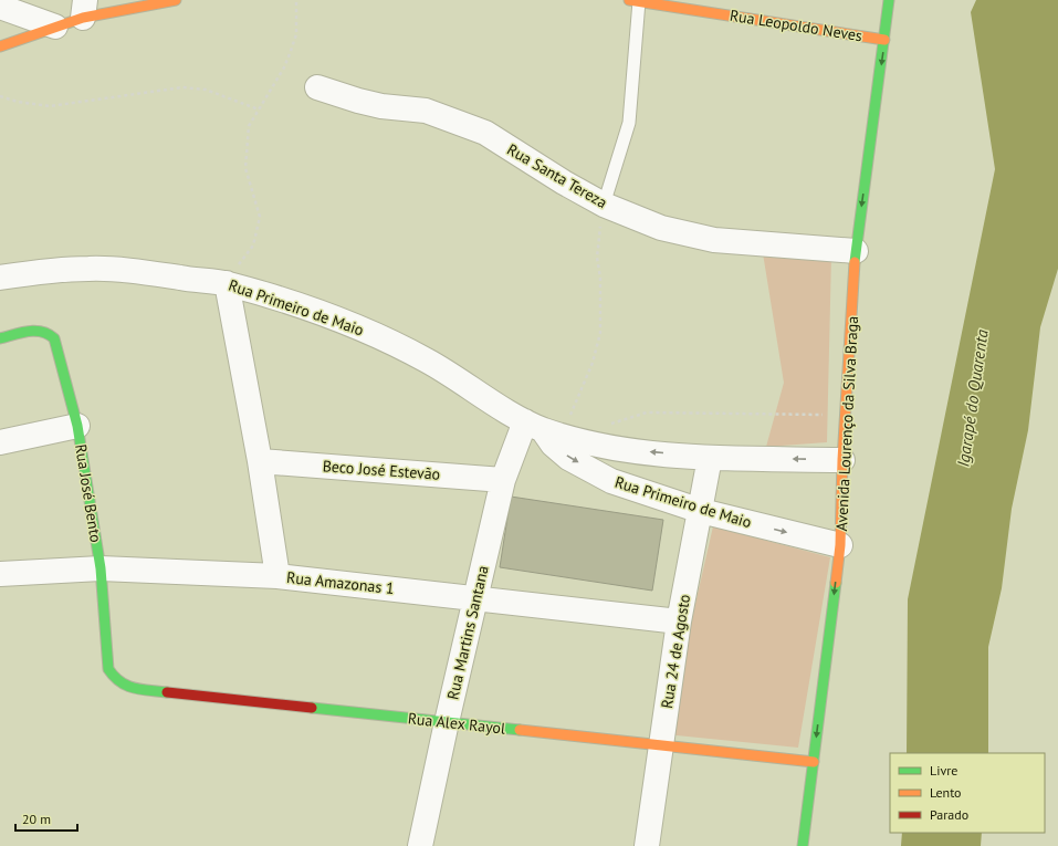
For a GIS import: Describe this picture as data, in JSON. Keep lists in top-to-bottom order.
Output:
{
  "streets": {
    "street": [
      "Rua Leopoldo Neves",
      "Rua Santa Tereza",
      "Rua Primeiro de Maio",
      "Avenida Lourenço da Silva Braga",
      "Beco José Estevão",
      "Rua José Bento",
      "Rua Amazonas 1",
      "Rua Martins Santana",
      "Rua 24 de Agosto",
      "Rua Alex Rayol"
    ]
  },
  "crossings": [
    ["Rua Leopoldo Neves", "Avenida Lourenço da Silva Braga"],
    ["Rua Santa Tereza", "Avenida Lourenço da Silva Braga"],
    ["Rua Primeiro de Maio", "Avenida Lourenço da Silva Braga"],
    ["Rua Primeiro de Maio", "Rua Martins Santana"],
    ["Rua Primeiro de Maio", "Rua 24 de Agosto"],
    ["Avenida Lourenço da Silva Braga", "Rua Alex Rayol"],
    ["Beco José Estevão", "Rua Martins Santana"],
    ["Rua José Bento", "Rua Amazonas 1"],
    ["Rua José Bento", "Rua Alex Rayol"],
    ["Rua Amazonas 1", "Rua Martins Santana"],
    ["Rua Amazonas 1", "Rua 24 de Agosto"],
    ["Rua Martins Santana", "Rua Alex Rayol"],
    ["Rua 24 de Agosto", "Rua Alex Rayol"]
  ],
  "one_way": ["Avenida Lourenço da Silva Braga"],
  "water": ["Igarapé do Quarenta"],
  "legend": ["Livre", "Lento", "Parado"],
  "scale_bar": "20 m"
}
